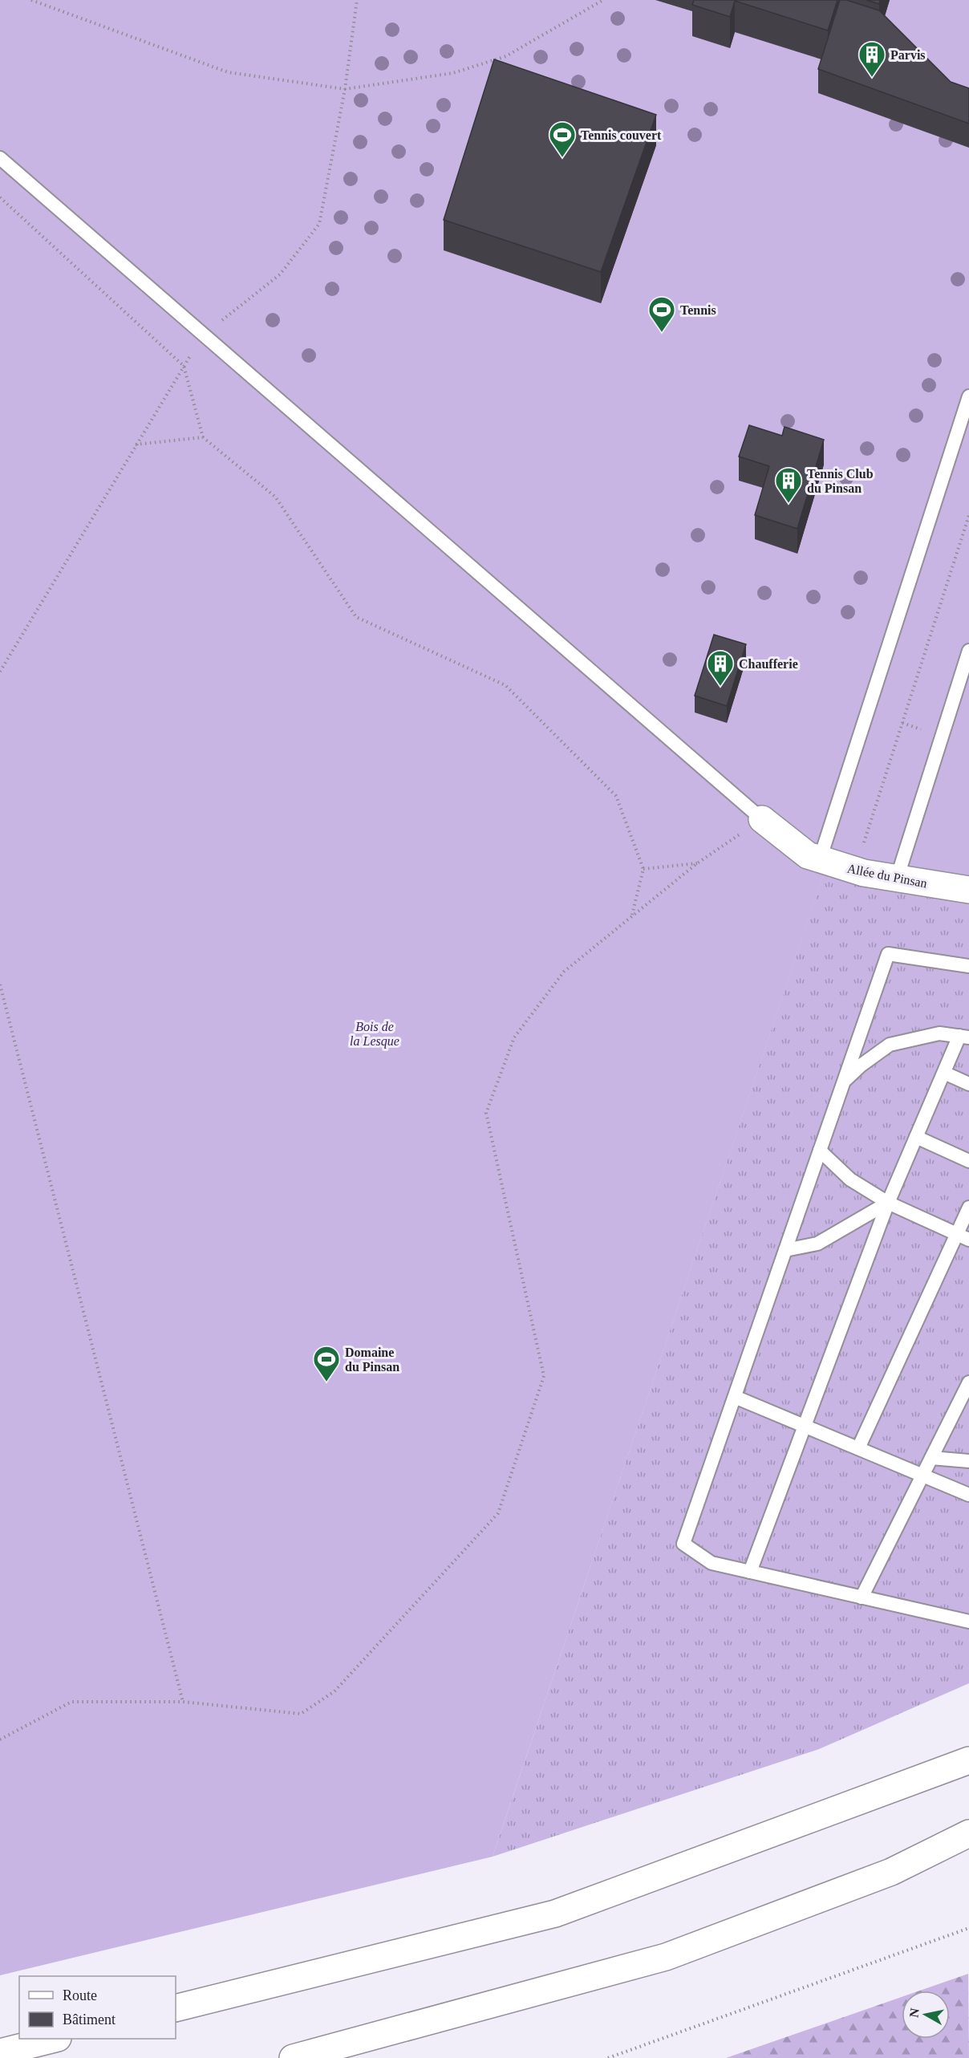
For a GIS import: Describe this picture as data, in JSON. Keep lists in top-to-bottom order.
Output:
{
  "streets": {
    "main road": ["Allée du Pinsan"]
  },
  "parks": ["Bois de la Lesque"],
  "places": {
    "building": ["Parvis", "Tennis Club du Pinsan", "Chaufferie"],
    "sports": ["Tennis couvert", "Tennis", "Domaine du Pinsan"]
  },
  "legend": ["Route", "Bâtiment"],
  "north": "left"
}
